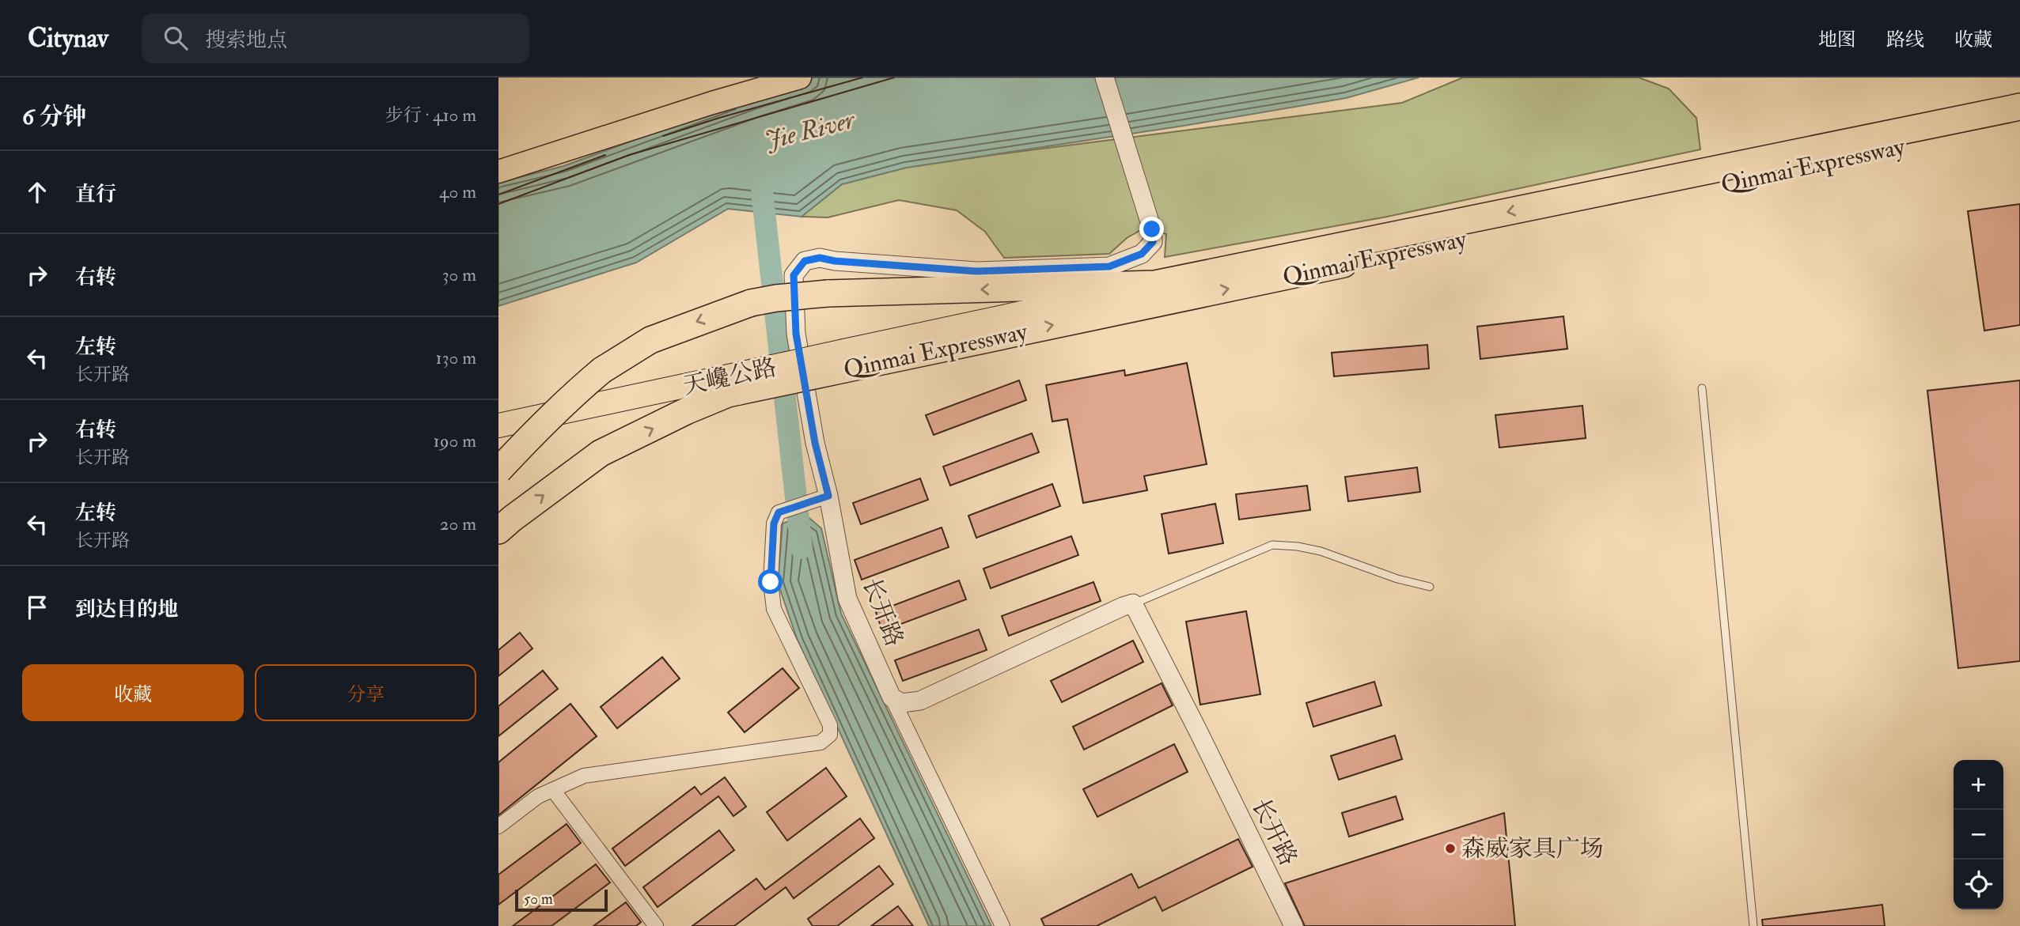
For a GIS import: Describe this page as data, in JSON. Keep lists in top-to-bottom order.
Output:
{
  "streets": {
    "highway": ["Qinmai Expressway", "天巉公路"],
    "street": ["长开路"]
  },
  "crossings": [
    ["Qinmai Expressway", "天巉公路"]
  ],
  "water": ["Jie River"],
  "places": ["森威家具广场"],
  "scale_bar": "50 m",
  "page": {
    "header": "Citynav",
    "search": "搜索地点",
    "nav": ["地图", "路线", "收藏"],
    "heading": ["6 分钟", "步行 · 410 m"],
    "list": [
      ["直行", "40 m"],
      ["右转", "30 m"],
      ["左转", "长开路", "130 m"],
      ["右转", "长开路", "190 m"],
      ["左转", "长开路", "20 m"],
      "到达目的地"
    ],
    "buttons": ["收藏", "分享"],
    "map_buttons": ["+", "−"],
    "scale": "50 m"
  }
}
